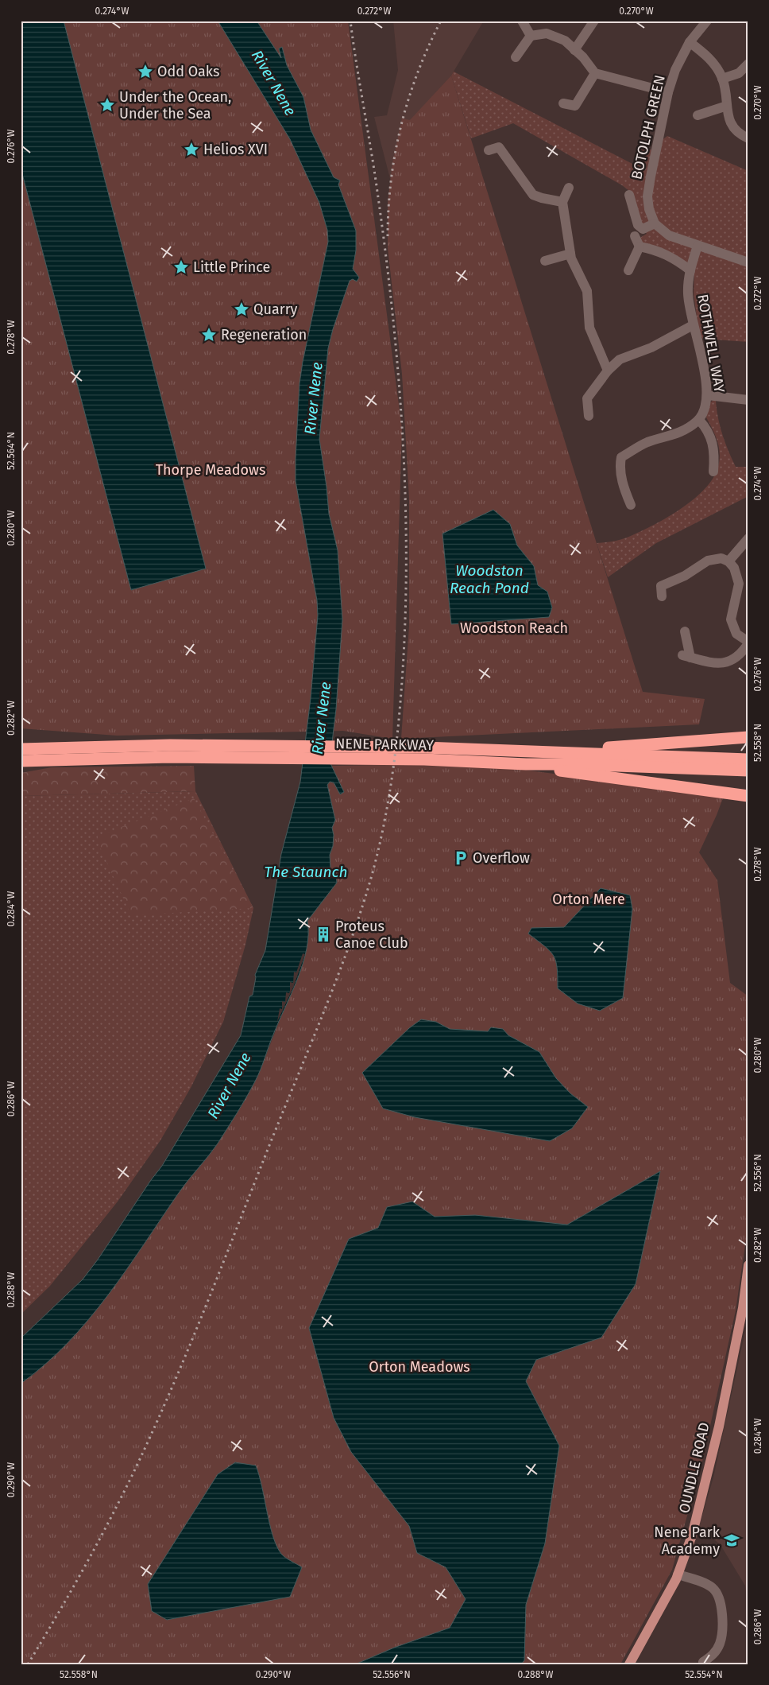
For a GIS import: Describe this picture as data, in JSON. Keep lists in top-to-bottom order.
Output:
{
  "streets": {
    "highway": ["NENE PARKWAY"],
    "main road": ["OUNDLE ROAD"],
    "street": ["BOTOLPH GREEN", "ROTHWELL WAY"]
  },
  "water": ["River Nene", "Woodston Reach Pond", "The Staunch"],
  "parks": [
    "Thorpe Meadows",
    "Woodston Reach",
    "Orton Mere",
    "Orton Meadows"
  ],
  "places": {
    "place": [
      "Odd Oaks",
      "Under the Ocean, Under the Sea",
      "Helios XVI",
      "Little Prince",
      "Quarry",
      "Regeneration"
    ],
    "parking": ["Overflow"],
    "building": ["Proteus Canoe Club"],
    "school or university": ["Nene Park Academy"]
  },
  "coordinates": [
    "0.274°W",
    "0.272°W",
    "0.270°W",
    "0.276°W",
    "0.278°W",
    "52.564°N",
    "0.280°W",
    "0.282°W",
    "52.558°N",
    "0.284°W",
    "0.286°W",
    "52.556°N",
    "0.288°W",
    "0.290°W",
    "52.554°N"
  ]
}
